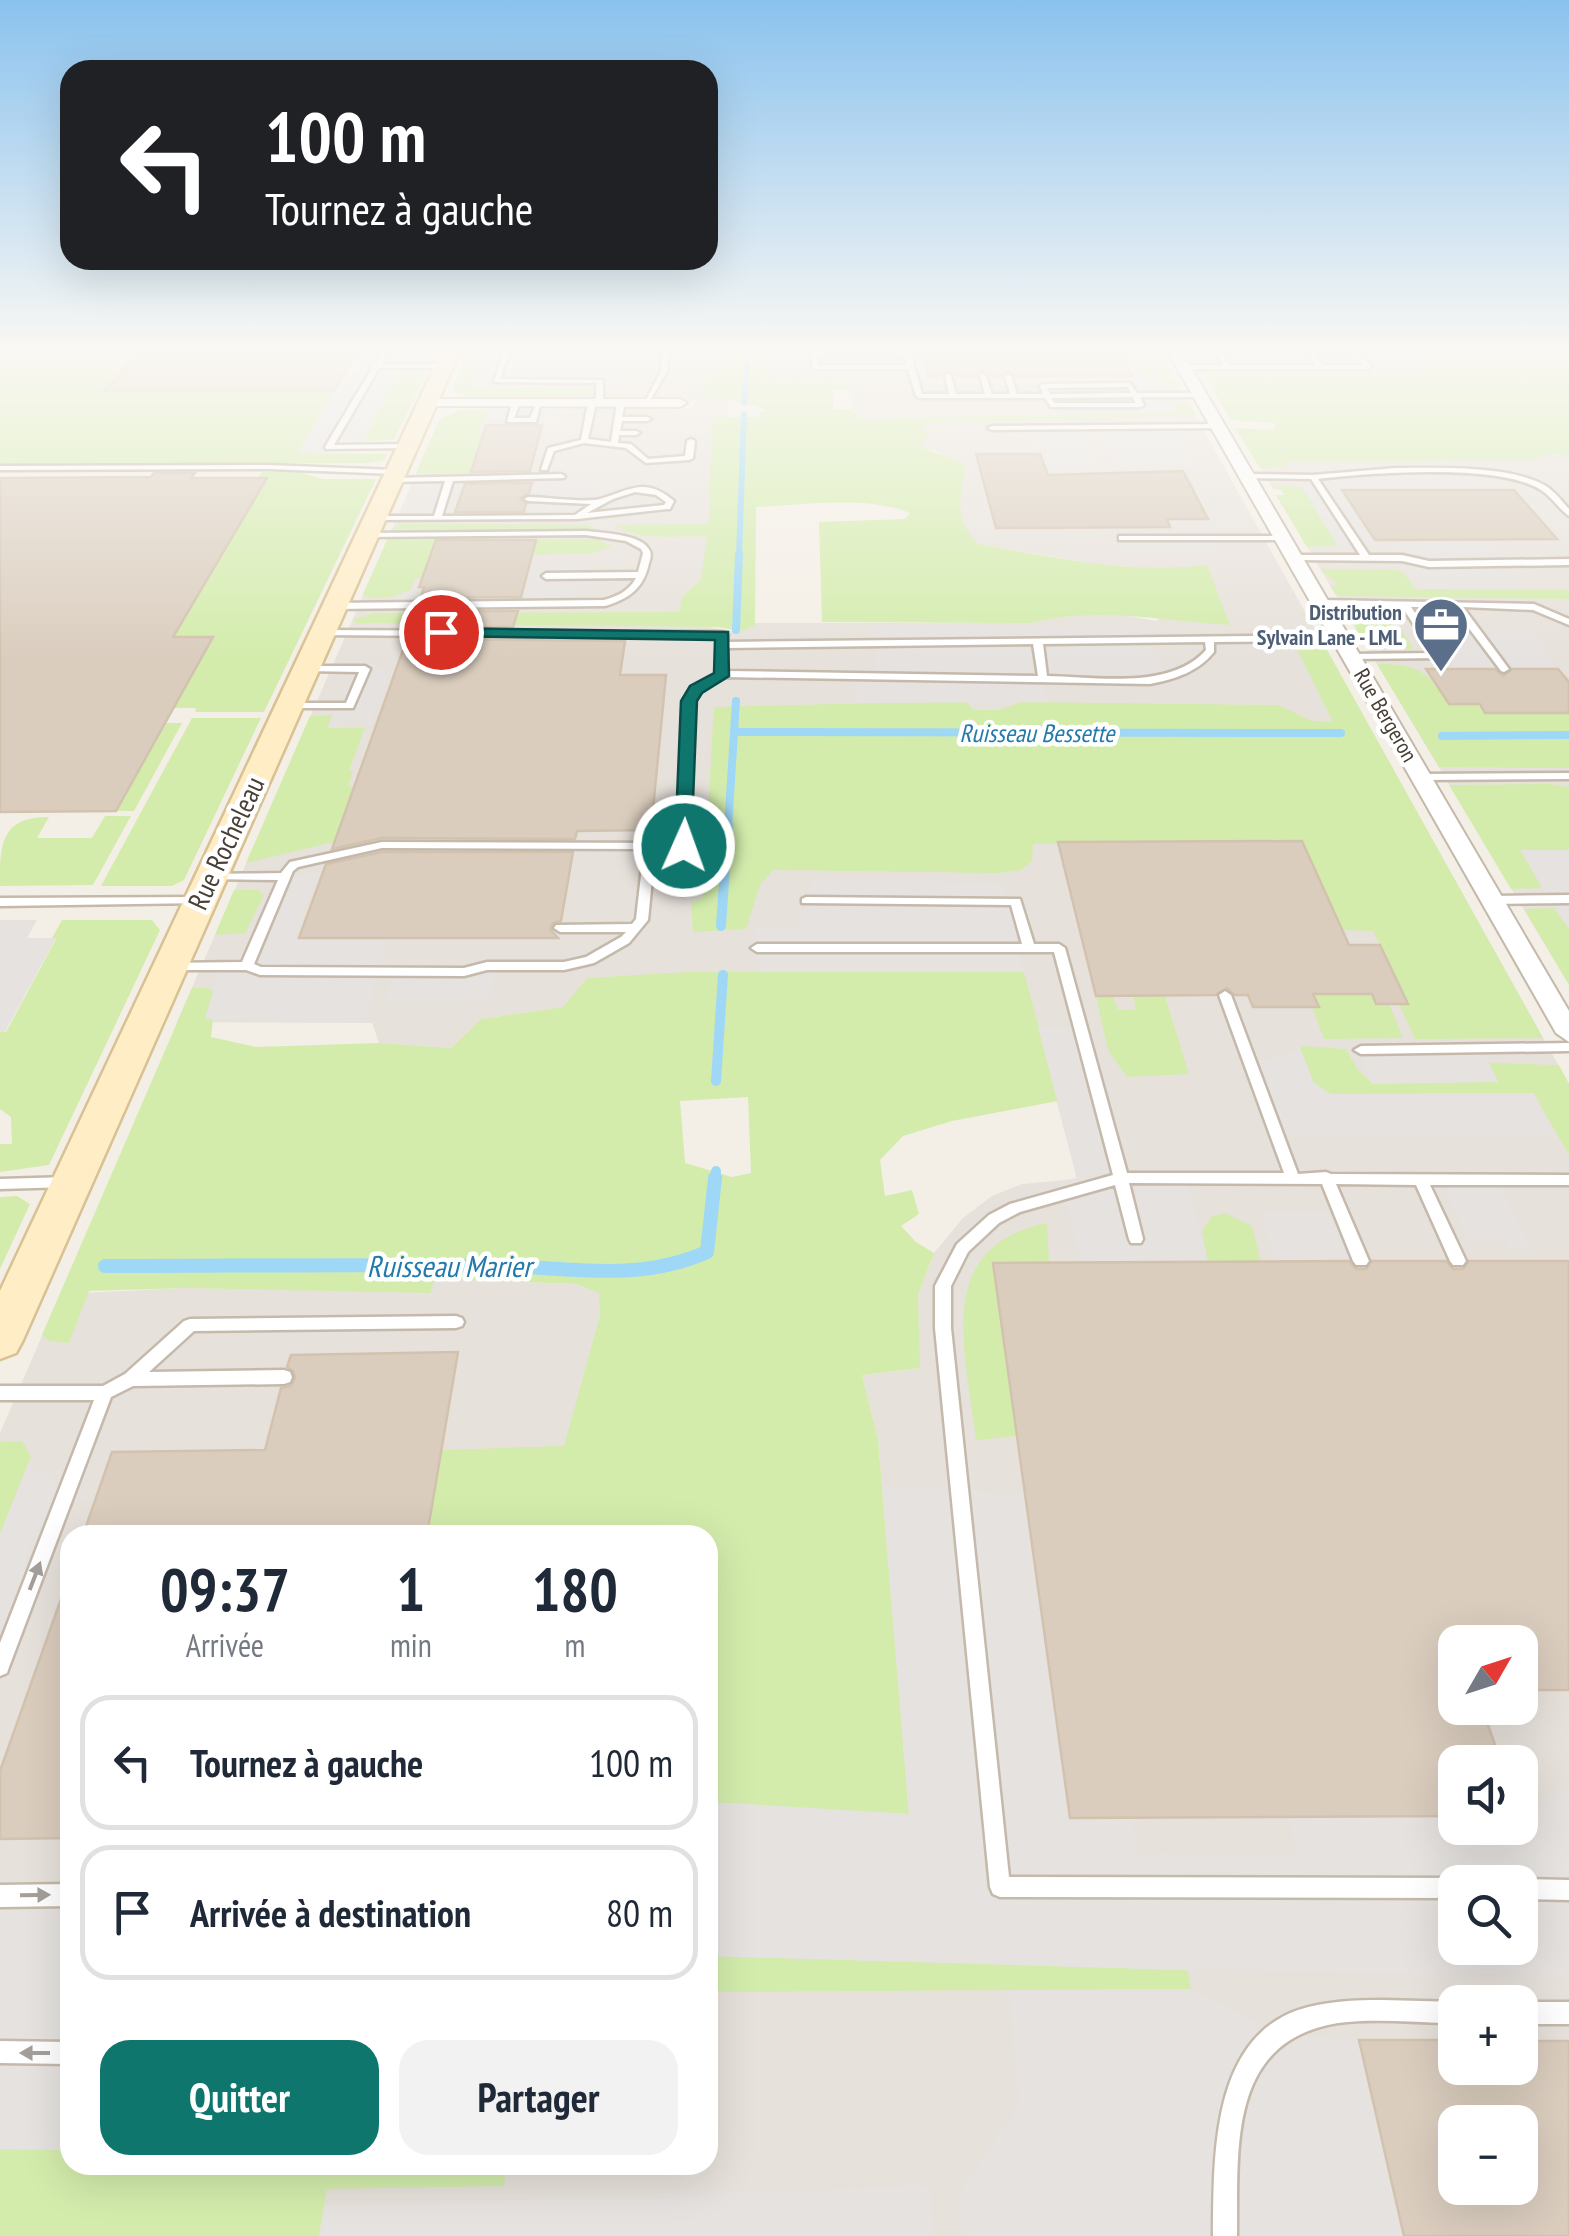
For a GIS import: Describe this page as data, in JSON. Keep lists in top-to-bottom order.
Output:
{
  "streets": {
    "street": ["Rue Bergeron", "Rue Rocheleau"]
  },
  "water": ["Ruisseau Bessette", "Ruisseau Marier"],
  "places": {
    "office": ["Distribution Sylvain Lane - LML"]
  },
  "north": "top right",
  "page": {
    "turn": ["100 m", "Tournez à gauche"],
    "eta": [
      "09:37",
      "Arrivée",
      "1",
      "min",
      "180",
      "m"
    ],
    "map_buttons": ["+", "−"],
    "list": [
      {
        "name": "Tournez à gauche",
        "value": "100 m"
      },
      {
        "name": "Arrivée à destination",
        "value": "80 m"
      }
    ],
    "buttons": ["Quitter", "Partager"]
  }
}
